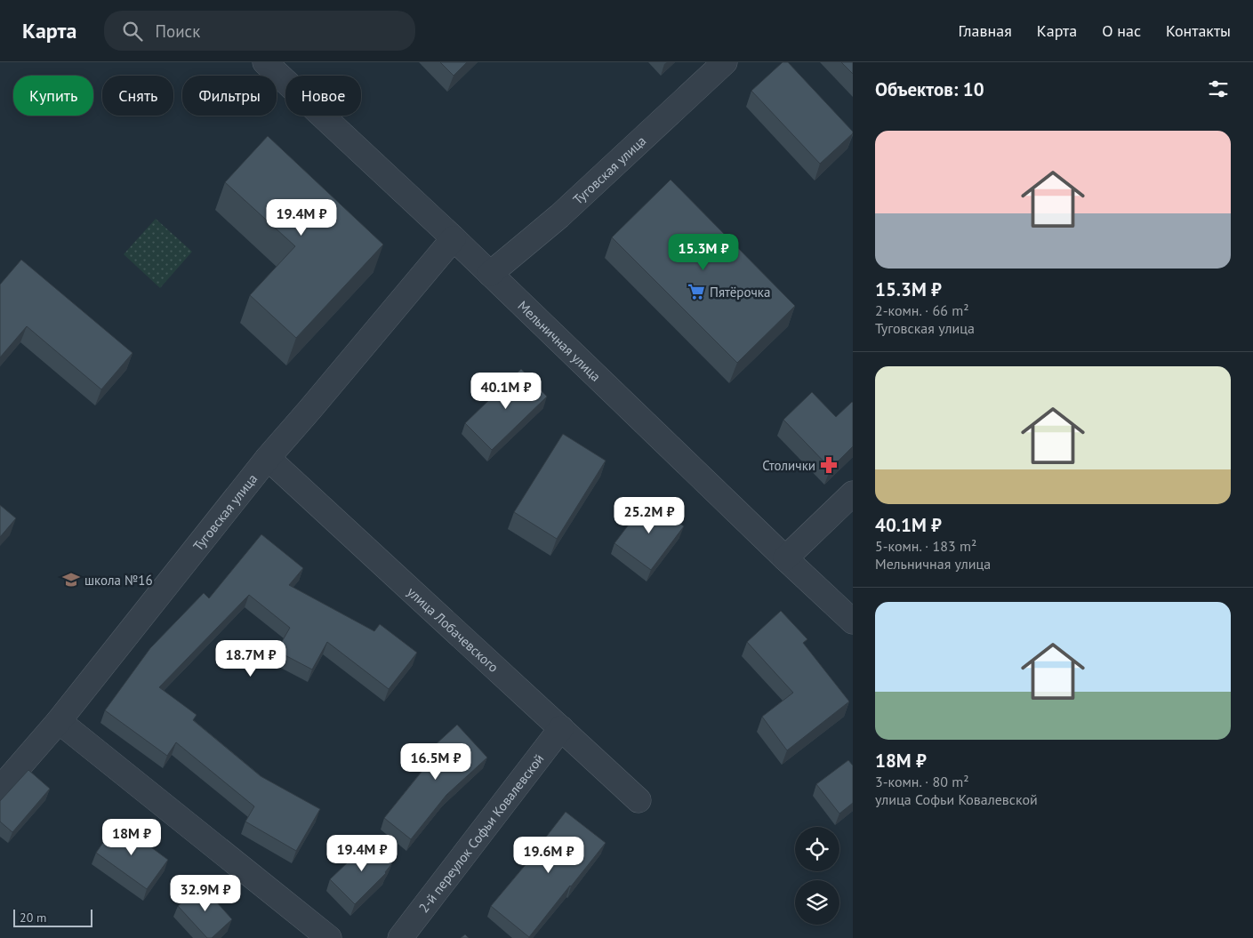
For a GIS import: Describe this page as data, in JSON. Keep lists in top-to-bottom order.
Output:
{
  "streets": {
    "street": [
      "Туговская улица",
      "Мельничная улица",
      "улица Лобачевского",
      "2-й переулок Софьи Ковалевской"
    ]
  },
  "crossings": [
    ["Туговская улица", "Мельничная улица"],
    ["Туговская улица", "улица Лобачевского"],
    ["улица Лобачевского", "2-й переулок Софьи Ковалевской"]
  ],
  "places": {
    "supermarket": ["Пятёрочка"],
    "pharmacy": ["Столички"],
    "school or university": ["школа №16"]
  },
  "scale_bar": "20 m",
  "page": {
    "header": "Карта",
    "search": "Поиск",
    "nav": [
      "Главная",
      "Карта",
      "О нас",
      "Контакты"
    ],
    "heading": "Объектов: 10",
    "chip": [
      "Купить",
      "Снять",
      "Фильтры",
      "Новое"
    ],
    "list": [
      {
        "name": "15.3M ₽",
        "note": "2-комн. · 66 m² · Туговская улица"
      },
      {
        "name": "40.1M ₽",
        "note": "5-комн. · 183 m² · Мельничная улица"
      },
      {
        "name": "18M ₽",
        "note": "3-комн. · 80 m² · улица Софьи Ковалевской"
      }
    ],
    "price": [
      "19.4M ₽",
      "15.3M ₽",
      "40.1M ₽",
      "25.2M ₽",
      "18.7M ₽",
      "16.5M ₽",
      "18M ₽",
      "19.4M ₽",
      "19.6M ₽",
      "32.9M ₽"
    ],
    "scale": "20 m"
  }
}
